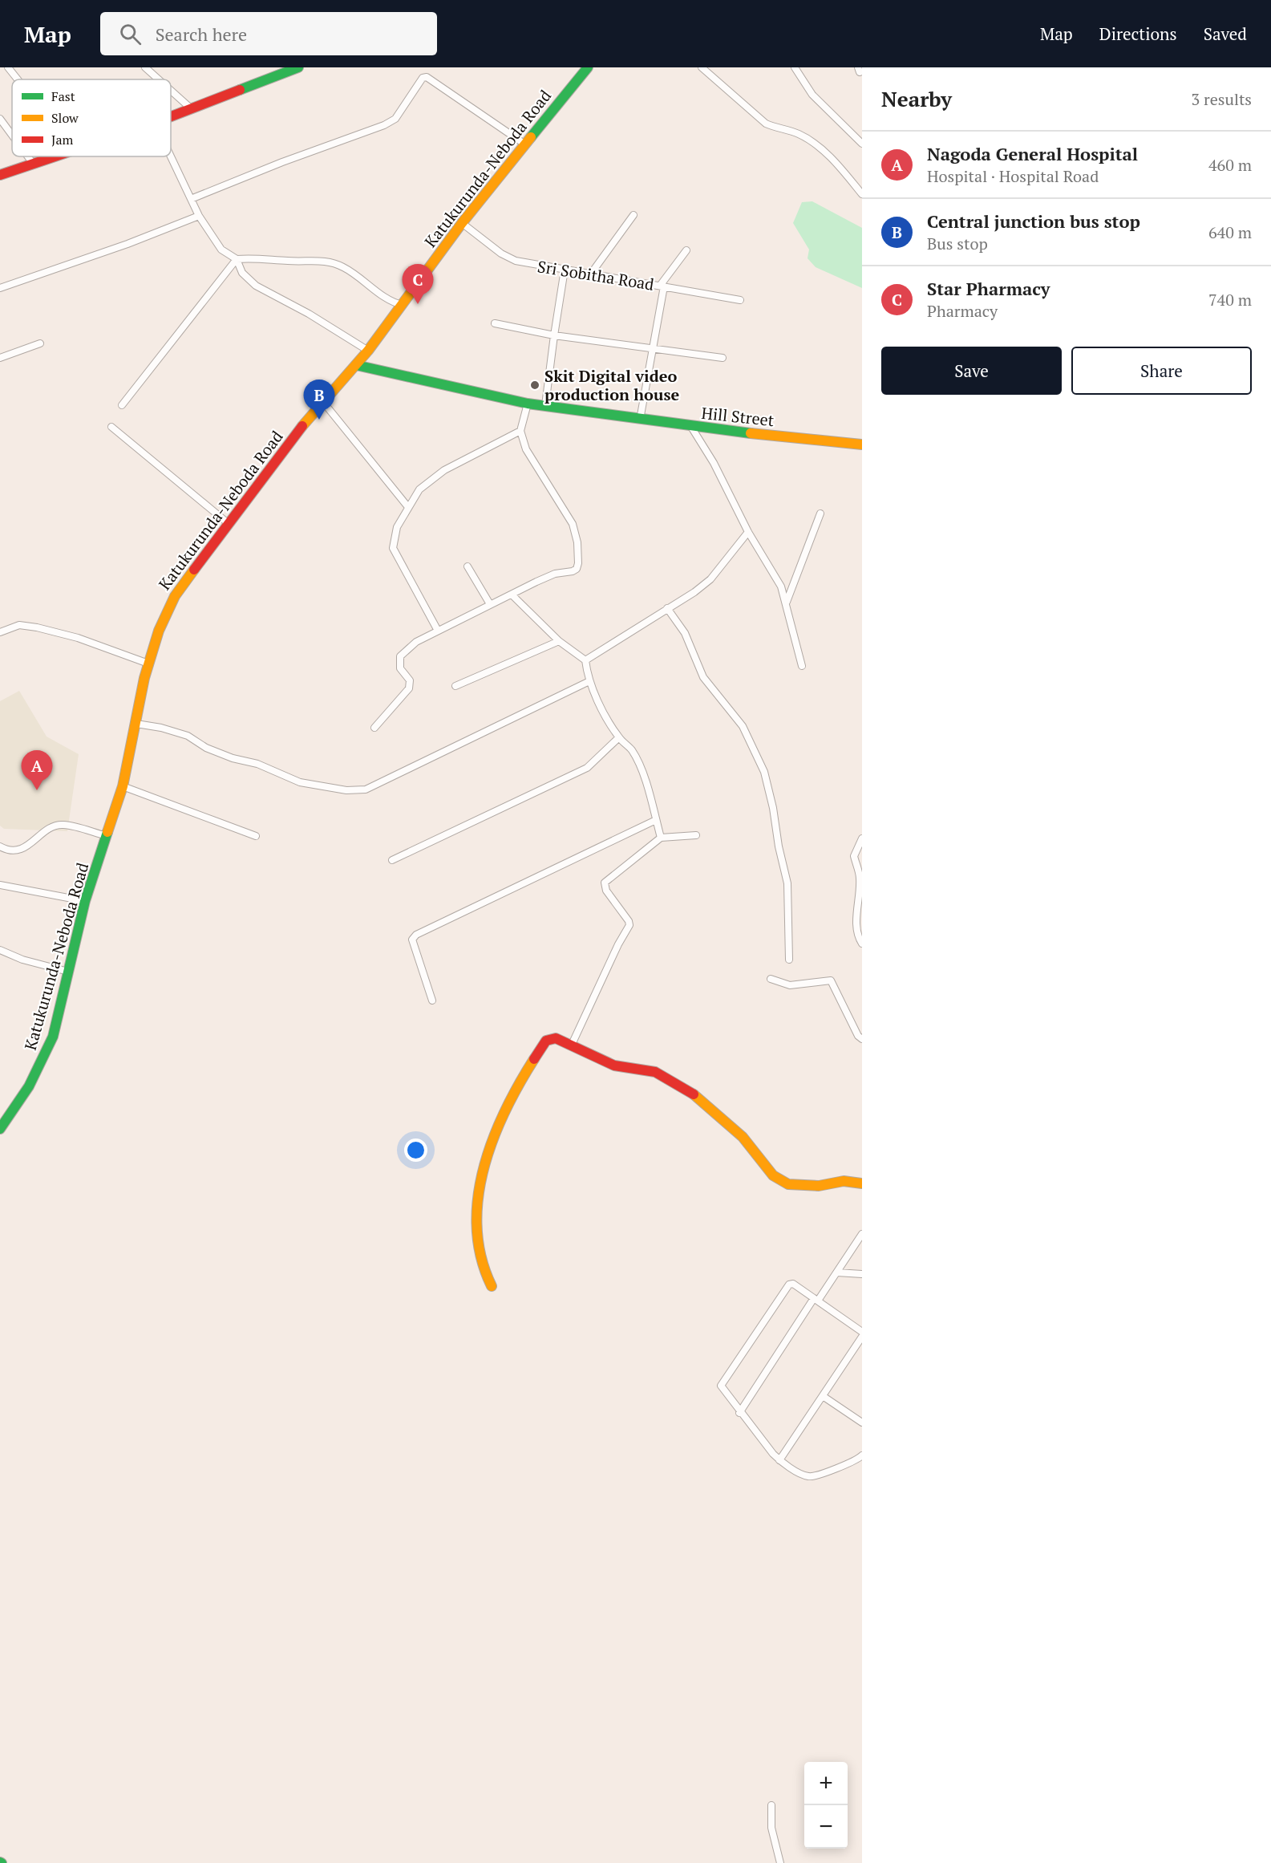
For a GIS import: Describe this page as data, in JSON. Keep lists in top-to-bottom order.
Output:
{
  "streets": {
    "main road": ["Katukurunda-Neboda Road", "Hill Street"],
    "street": ["Sri Sobitha Road"]
  },
  "crossings": [
    ["Katukurunda-Neboda Road", "Sri Sobitha Road"],
    ["Katukurunda-Neboda Road", "Hill Street"]
  ],
  "places": ["Skit Digital video production house"],
  "legend": ["Fast", "Slow", "Jam"],
  "page": {
    "header": "Map",
    "search": "Search here",
    "nav": ["Map", "Directions", "Saved"],
    "heading": ["Nearby", "3 results"],
    "list": [
      {
        "mark": "A",
        "name": "Nagoda General Hospital",
        "note": "Hospital · Hospital Road",
        "value": "460 m"
      },
      {
        "mark": "B",
        "name": "Central junction bus stop",
        "note": "Bus stop",
        "value": "640 m"
      },
      {
        "mark": "C",
        "name": "Star Pharmacy",
        "note": "Pharmacy",
        "value": "740 m"
      }
    ],
    "pins": ["C", "B", "A"],
    "buttons": ["Save", "Share"],
    "map_buttons": ["+", "−"]
  }
}
